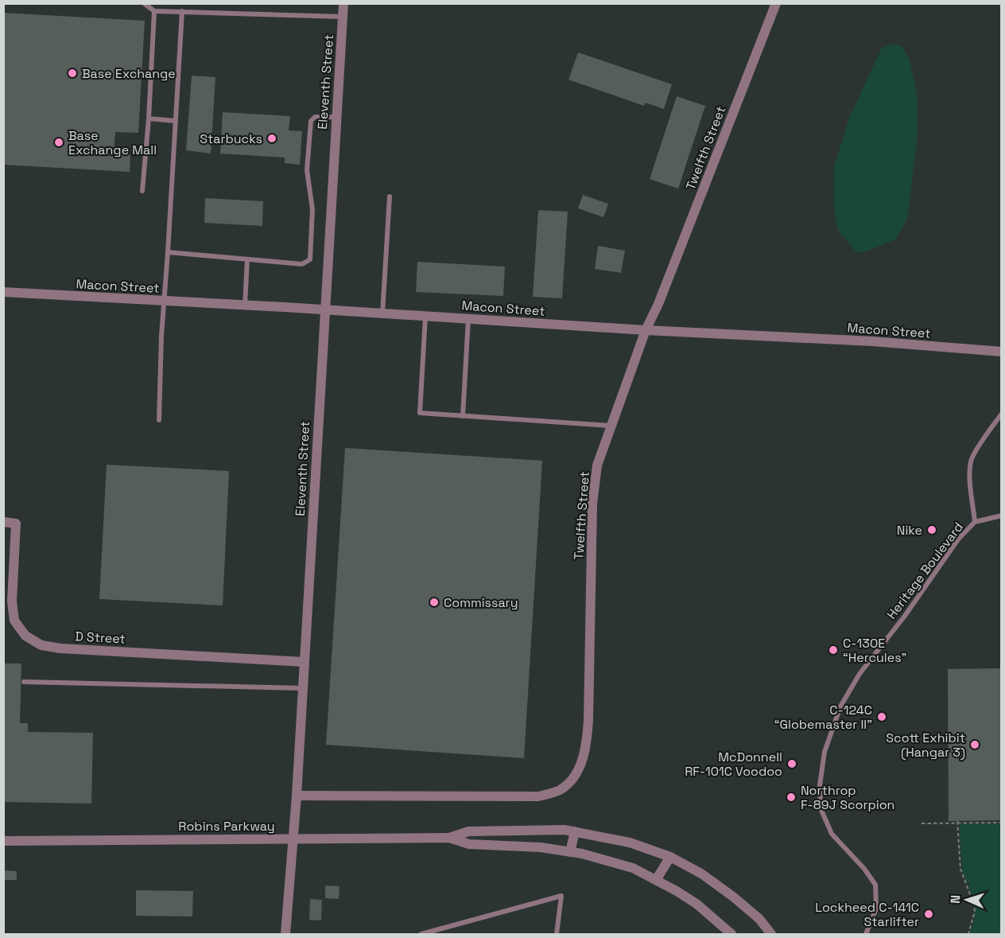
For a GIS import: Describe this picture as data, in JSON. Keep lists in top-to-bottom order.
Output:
{
  "streets": {
    "street": [
      "Eleventh Street",
      "Twelfth Street",
      "Macon Street",
      "D Street",
      "Robins Parkway"
    ],
    "lane": ["Heritage Boulevard"]
  },
  "crossings": [
    ["Eleventh Street", "Twelfth Street"],
    ["Eleventh Street", "Macon Street"],
    ["Eleventh Street", "D Street"],
    ["Eleventh Street", "Robins Parkway"],
    ["Twelfth Street", "Macon Street"]
  ],
  "places": [
    "Base Exchange",
    "Starbucks",
    "Base Exchange Mall",
    "Nike",
    "Commissary",
    "C-130E “Hercules”",
    "C-124C “Globemaster II”",
    "Scott Exhibit (Hangar 3)",
    "McDonnell RF-101C Voodoo",
    "Northrop F-89J Scorpion",
    "Lockheed C-141C Starlifter"
  ],
  "north": "left"
}
